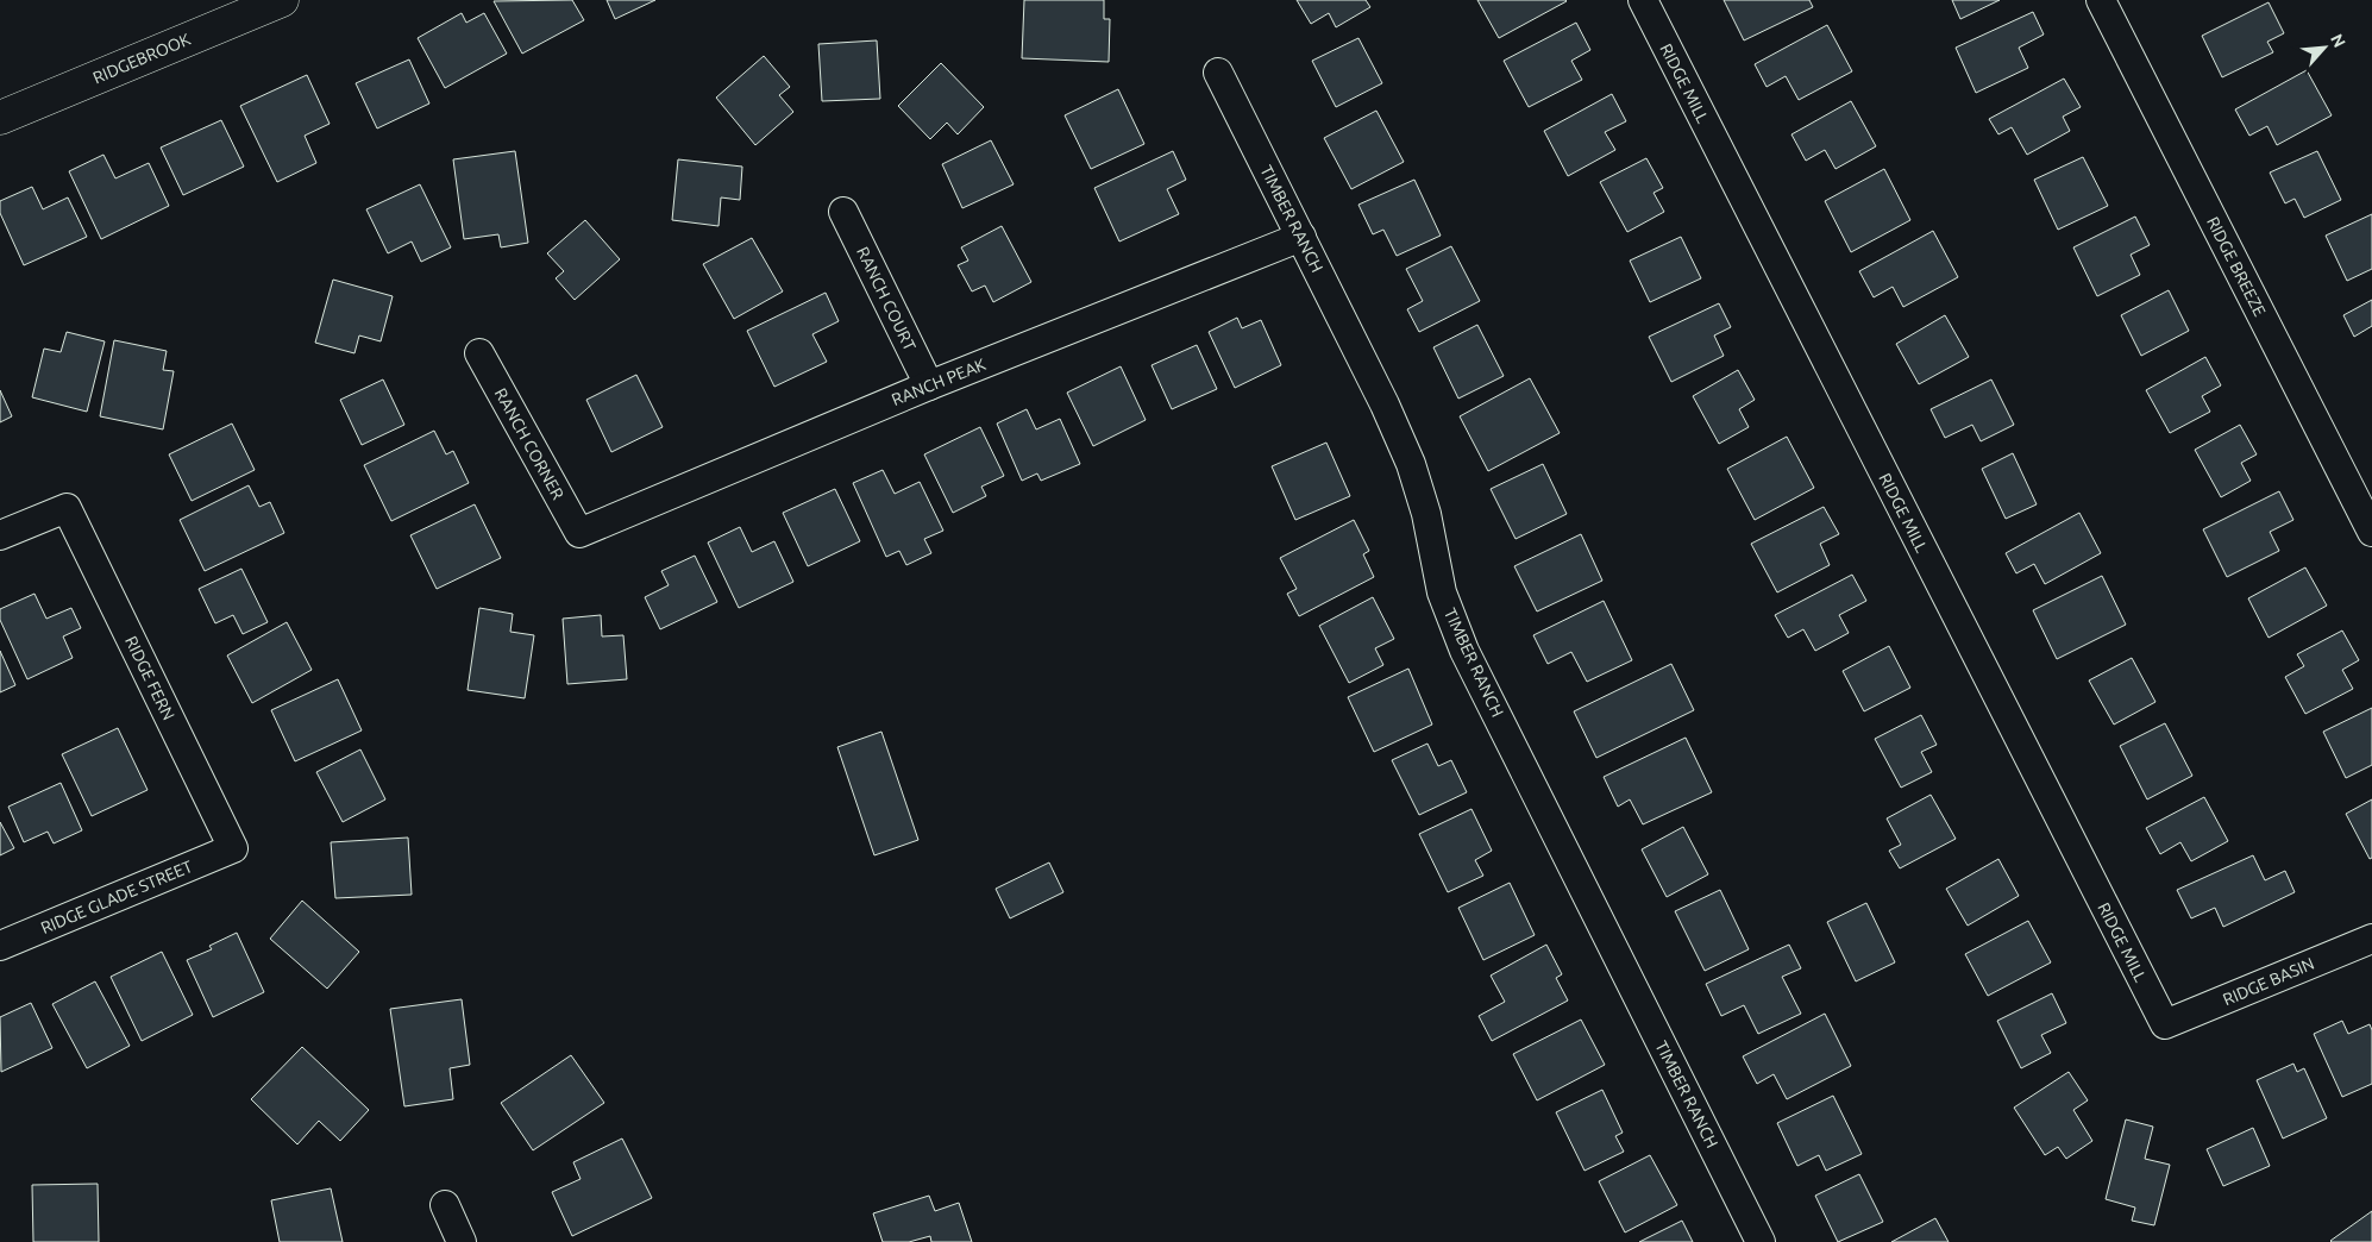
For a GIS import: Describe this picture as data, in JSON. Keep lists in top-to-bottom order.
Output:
{
  "streets": {
    "street": [
      "RIDGEBROOK",
      "RIDGE MILL",
      "TIMBER RANCH",
      "RIDGE BREEZE",
      "RANCH COURT",
      "RANCH PEAK",
      "RANCH CORNER",
      "RIDGE FERN",
      "RIDGE GLADE STREET",
      "RIDGE BASIN"
    ]
  },
  "crossings": [
    ["RIDGE MILL", "RIDGE BASIN"],
    ["TIMBER RANCH", "RANCH PEAK"],
    ["RANCH COURT", "RANCH PEAK"],
    ["RANCH PEAK", "RANCH CORNER"],
    ["RIDGE FERN", "RIDGE GLADE STREET"]
  ],
  "north": "top right"
}
